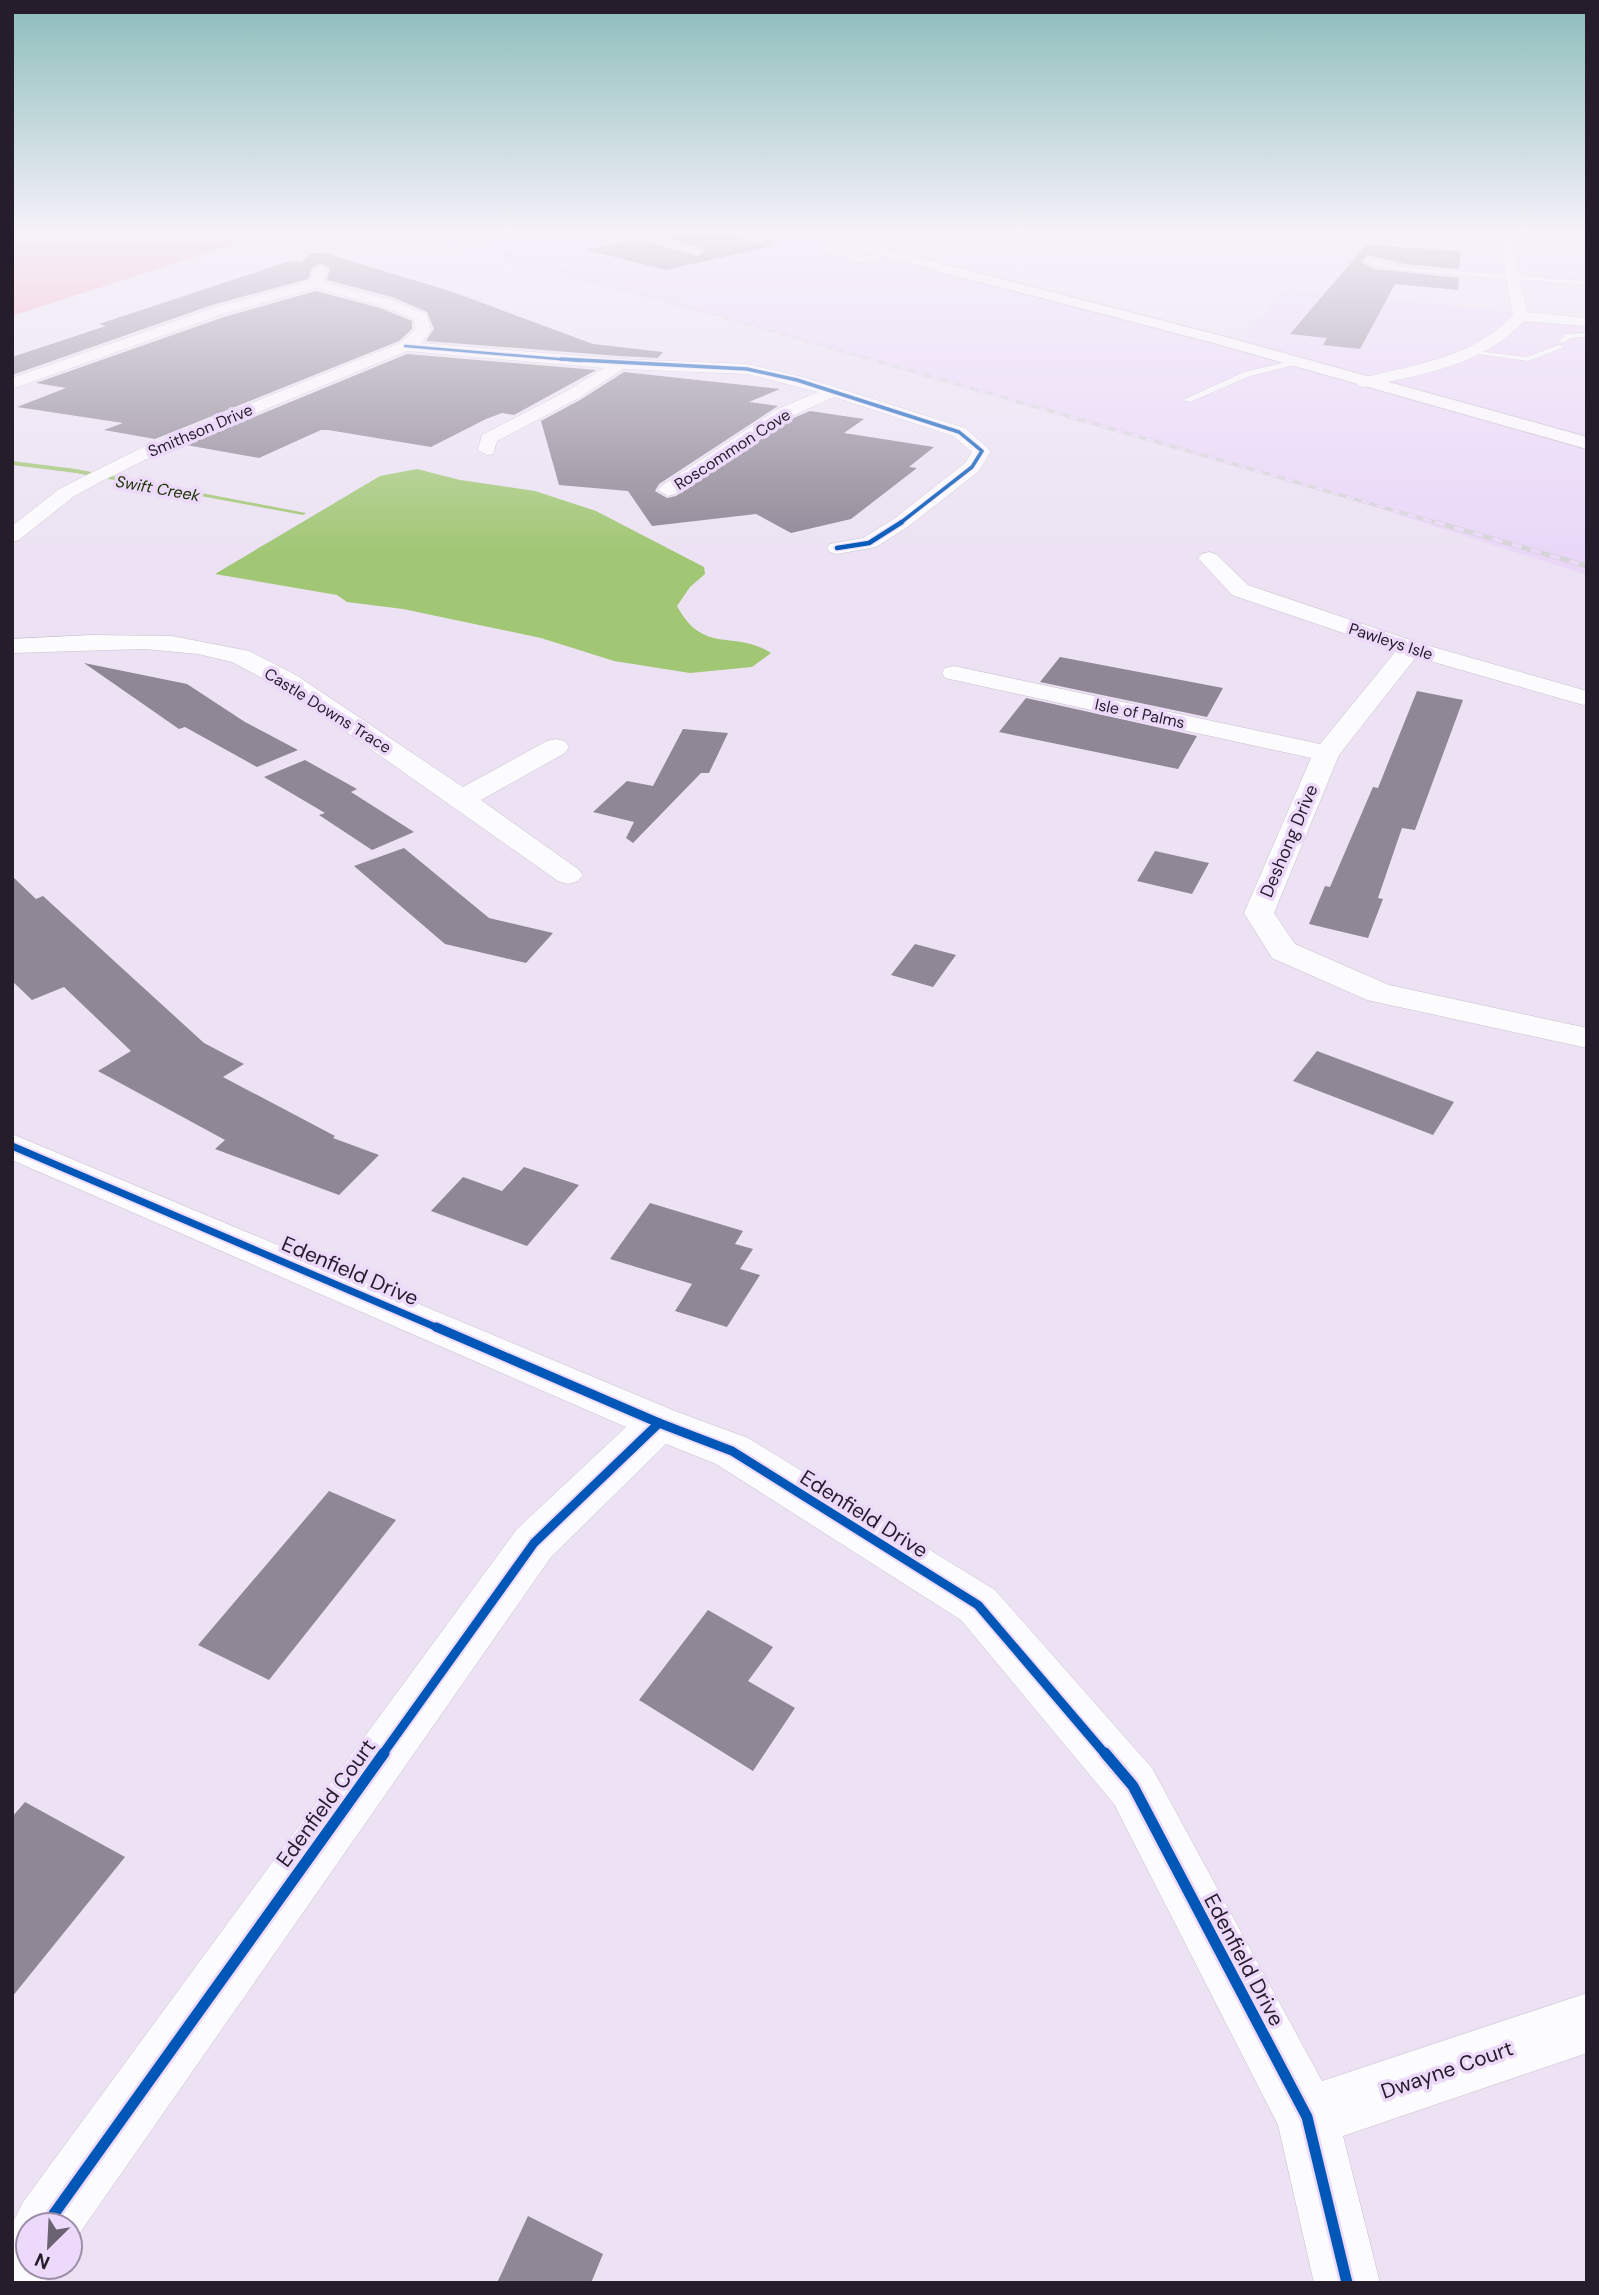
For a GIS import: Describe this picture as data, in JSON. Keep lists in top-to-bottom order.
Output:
{
  "streets": {
    "street": [
      "Smithson Drive",
      "Roscommon Cove",
      "Pawleys Isle",
      "Castle Downs Trace",
      "Isle of Palms",
      "Deshong Drive",
      "Edenfield Drive",
      "Edenfield Court",
      "Dwayne Court"
    ]
  },
  "crossings": [
    ["Pawleys Isle", "Deshong Drive"],
    ["Isle of Palms", "Deshong Drive"],
    ["Edenfield Drive", "Edenfield Court"],
    ["Edenfield Drive", "Dwayne Court"]
  ],
  "water": ["Swift Creek"],
  "north": "bottom left"
}
